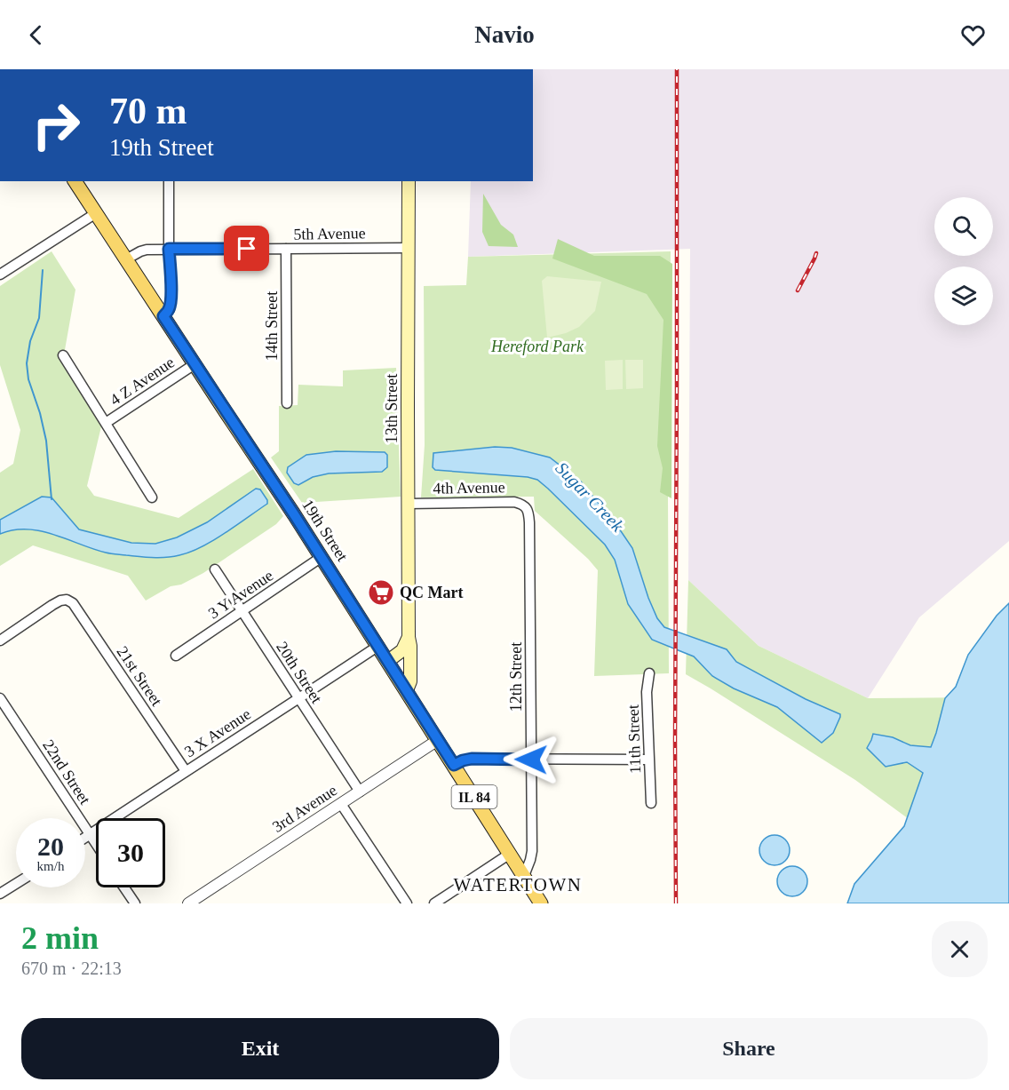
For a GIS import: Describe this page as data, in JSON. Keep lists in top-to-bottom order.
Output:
{
  "streets": {
    "main road": ["13th Street", "19th Street", "IL 84"],
    "street": [
      "5th Avenue",
      "14th Street",
      "4 Z Avenue",
      "4th Avenue",
      "3 Y Avenue",
      "20th Street",
      "21st Street",
      "12th Street",
      "3 X Avenue",
      "11th Street",
      "22nd Street",
      "3rd Avenue"
    ]
  },
  "crossings": [
    ["5th Avenue", "14th Street"],
    ["5th Avenue", "13th Street"],
    ["5th Avenue", "19th Street"],
    ["4 Z Avenue", "19th Street"],
    ["13th Street", "4th Avenue"],
    ["13th Street", "19th Street"],
    ["4th Avenue", "12th Street"],
    ["19th Street", "3 Y Avenue"],
    ["19th Street", "12th Street"],
    ["19th Street", "3 X Avenue"],
    ["19th Street", "3rd Avenue"],
    ["3 Y Avenue", "20th Street"],
    ["20th Street", "3 X Avenue"],
    ["20th Street", "3rd Avenue"],
    ["21st Street", "3 X Avenue"],
    ["3 X Avenue", "22nd Street"]
  ],
  "districts": ["WATERTOWN"],
  "water": ["Sugar Creek"],
  "parks": ["Hereford Park"],
  "places": {
    "supermarket": ["QC Mart"]
  },
  "page": {
    "header": "Navio",
    "turn": ["70 m", "19th Street"],
    "speed": "20 km/h",
    "limit": "30",
    "heading": ["2 min", "670 m · 22:13"],
    "buttons": ["Exit", "Share"]
  }
}
